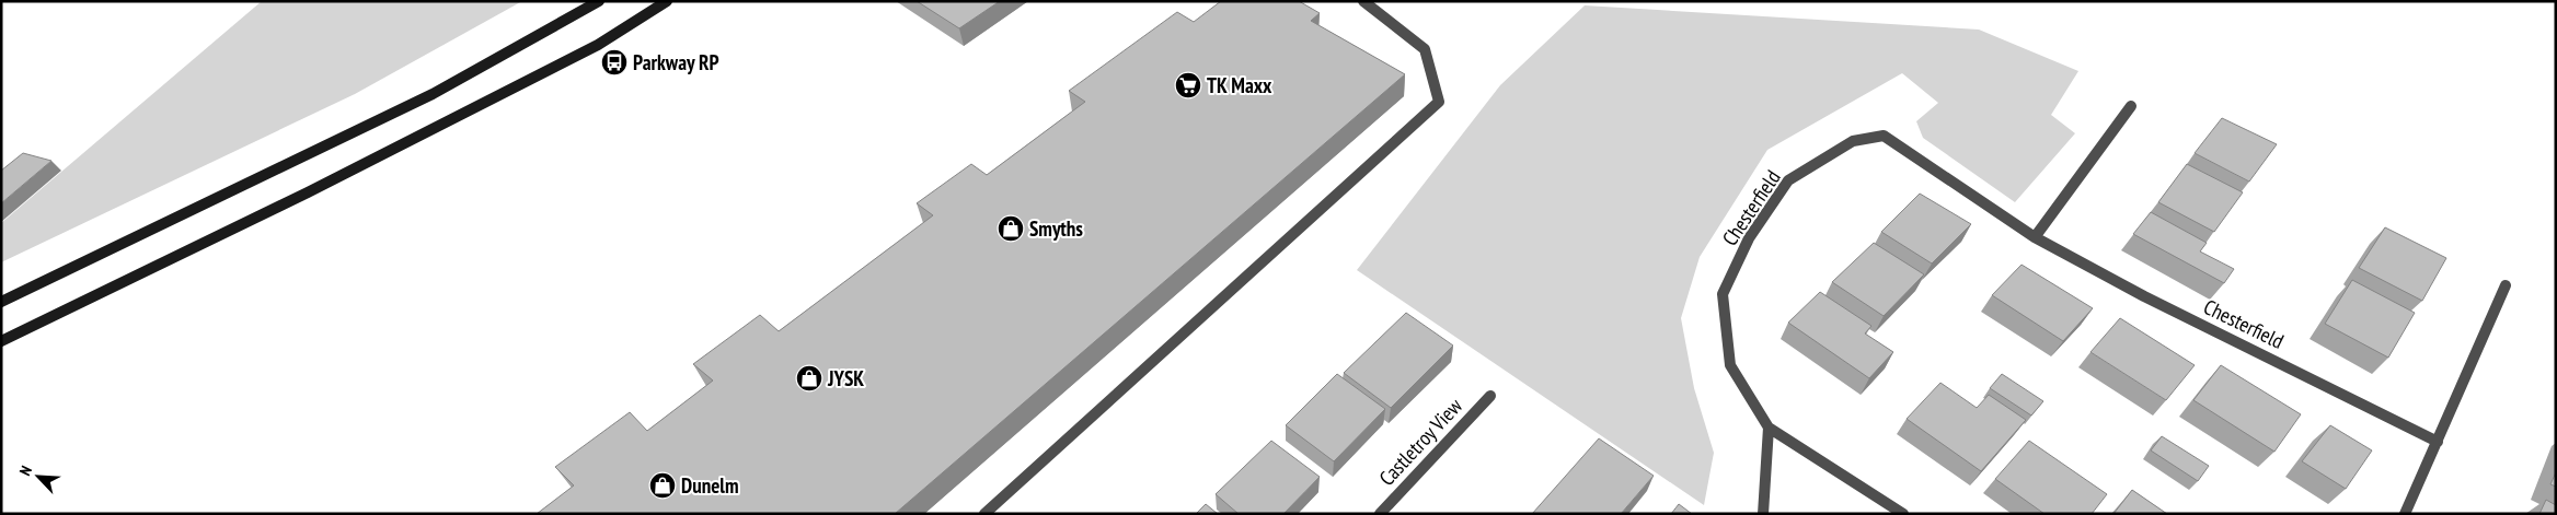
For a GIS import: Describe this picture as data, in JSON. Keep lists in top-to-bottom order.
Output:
{
  "streets": {
    "street": ["Chesterfield", "Castletroy View"]
  },
  "places": {
    "bus stop": ["Parkway RP"],
    "supermarket": ["TK Maxx"],
    "shop": ["Smyths", "JYSK", "Dunelm"]
  },
  "north": "top left"
}
